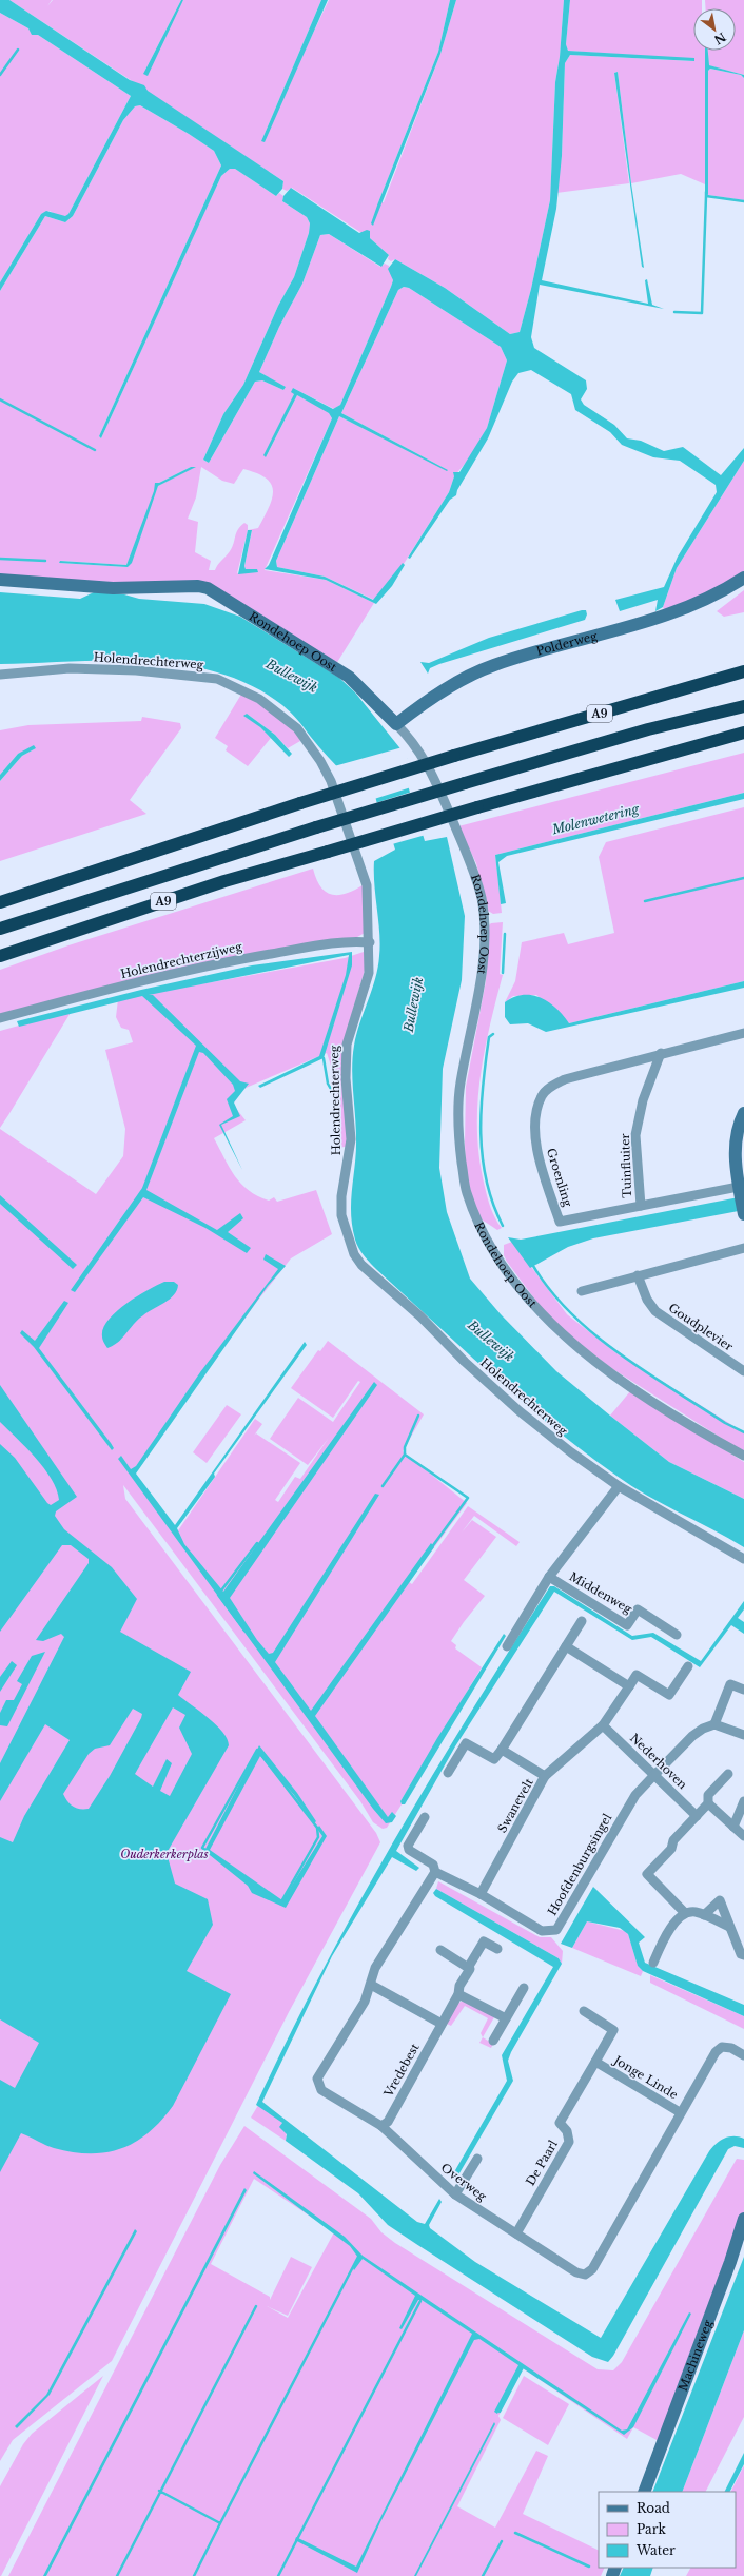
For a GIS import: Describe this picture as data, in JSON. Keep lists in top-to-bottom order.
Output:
{
  "streets": {
    "highway": ["A9"],
    "street": [
      "Rondehoep Oost",
      "Polderweg",
      "Holendrechterweg",
      "Holendrechterzijweg",
      "Tuinfluiter",
      "Groenling",
      "Goudplevier",
      "Middenweg",
      "Nederhoven",
      "Swanevelt",
      "Hoofdenburgsingel",
      "Vredebest",
      "Jonge Linde",
      "De Paarl",
      "Overweg",
      "Machineweg"
    ]
  },
  "crossings": [
    ["Rondehoep Oost", "Polderweg"],
    ["Holendrechterweg", "Holendrechterzijweg"],
    ["Holendrechterweg", "Middenweg"],
    ["Tuinfluiter", "Groenling"],
    ["Nederhoven", "Hoofdenburgsingel"],
    ["Swanevelt", "Hoofdenburgsingel"],
    ["Hoofdenburgsingel", "Overweg"],
    ["Vredebest", "Overweg"],
    ["Jonge Linde", "De Paarl"],
    ["Jonge Linde", "Overweg"],
    ["De Paarl", "Overweg"]
  ],
  "water": ["Bullewijk", "Molenwetering"],
  "parks": ["Ouderkerkerplas"],
  "legend": ["Road", "Park", "Water"],
  "north": "bottom right"
}
